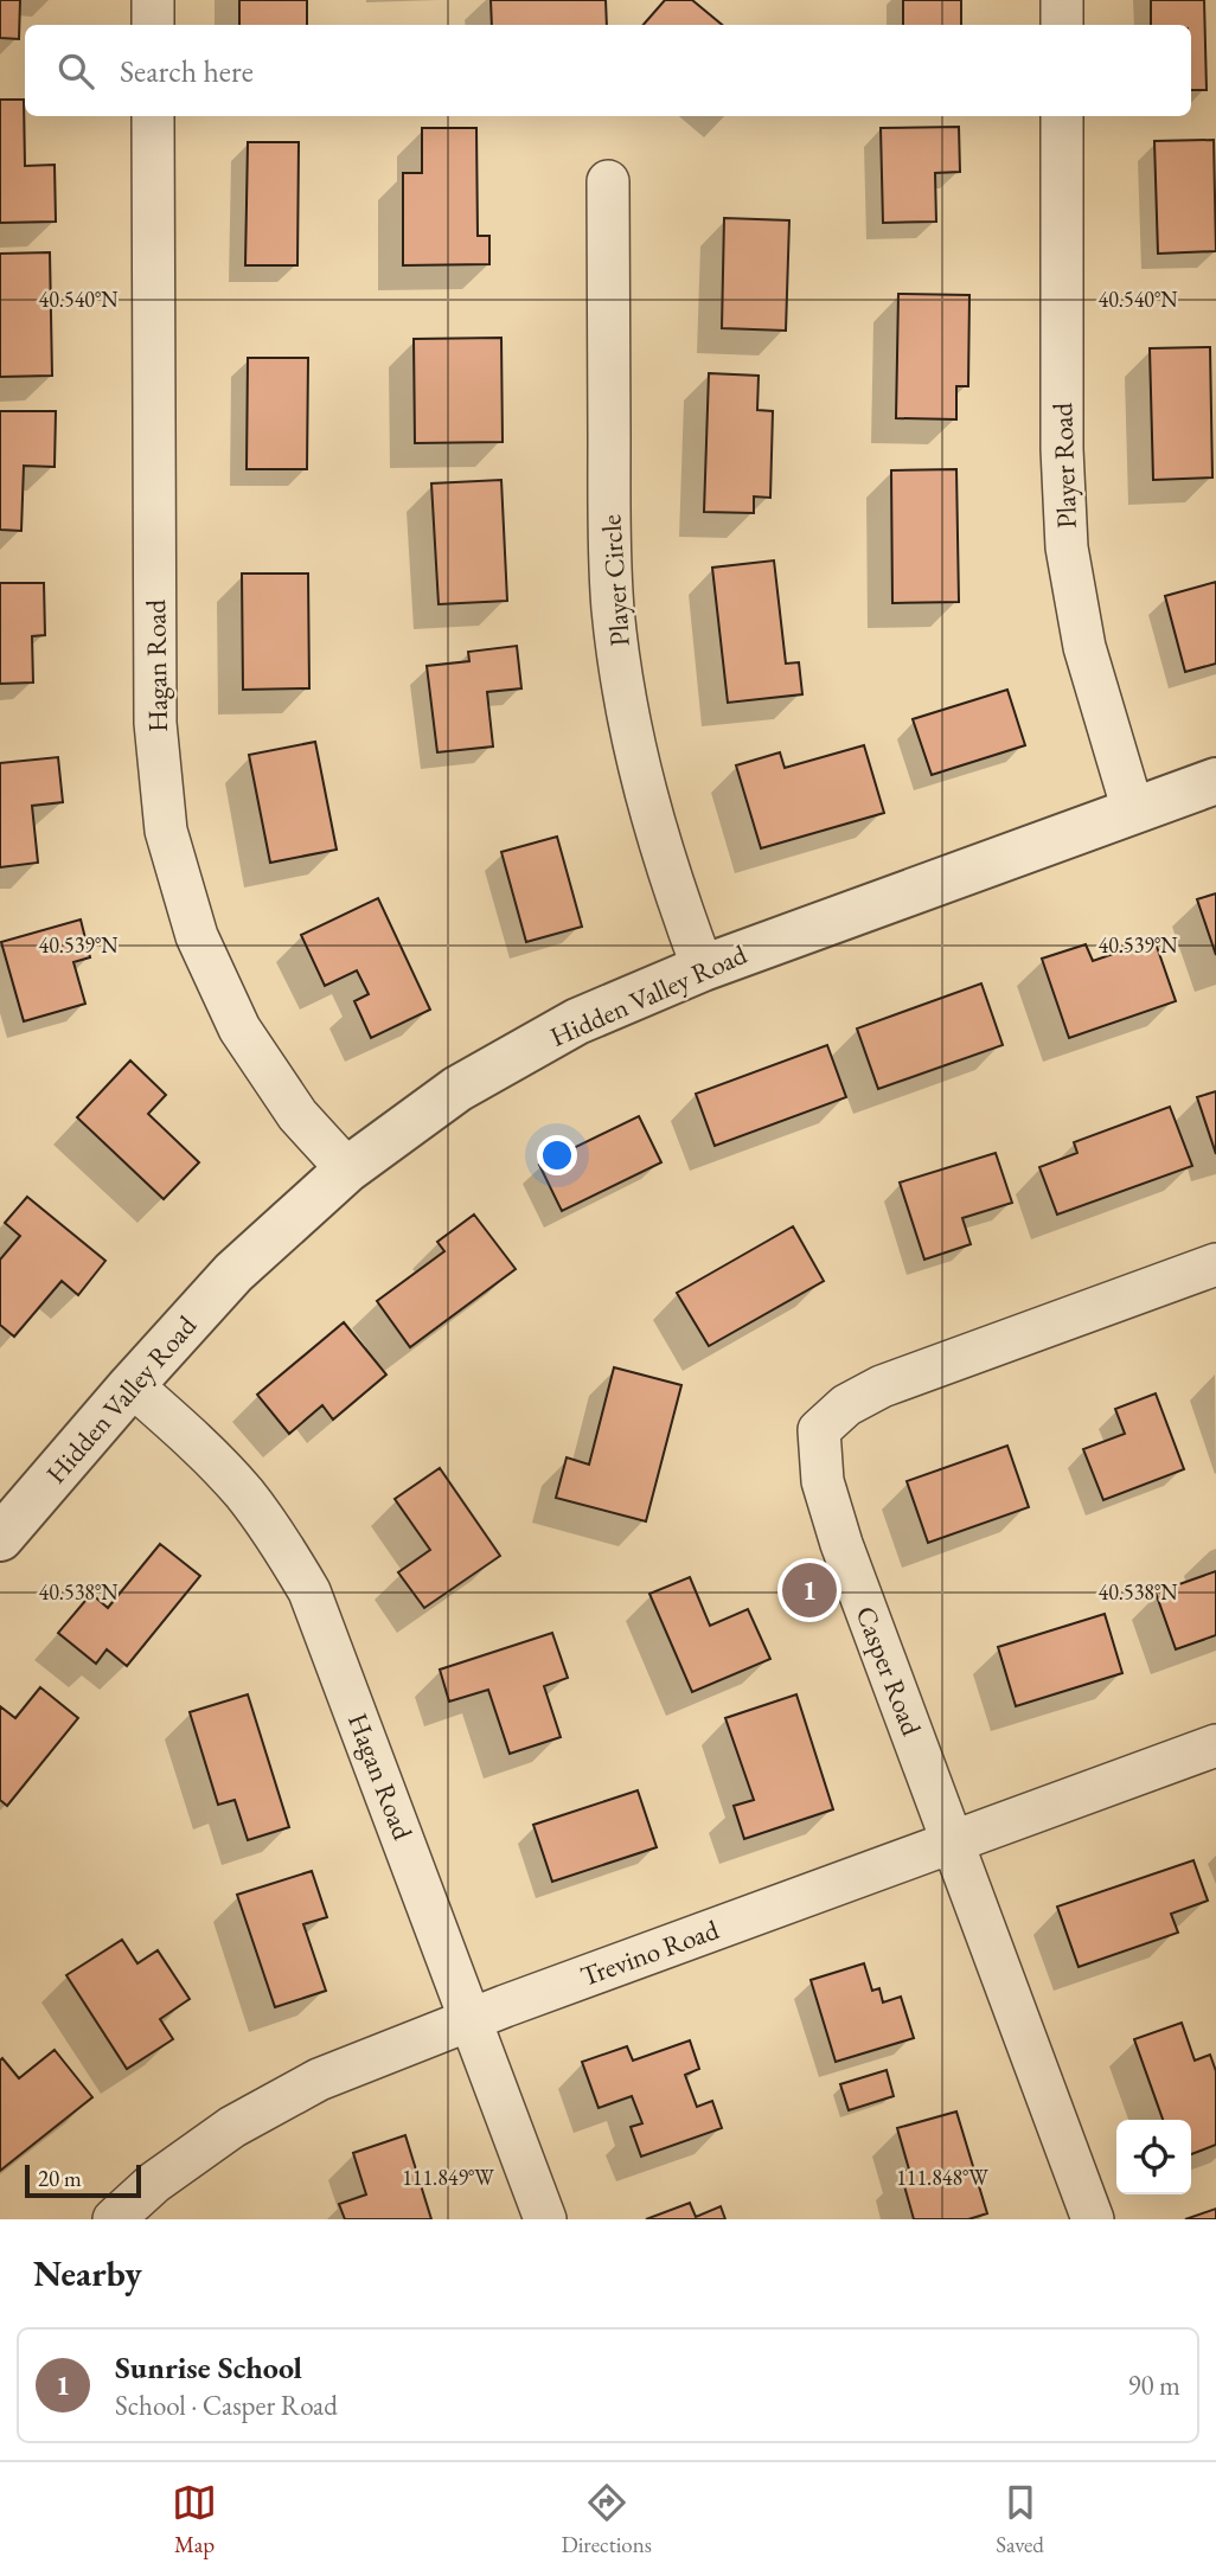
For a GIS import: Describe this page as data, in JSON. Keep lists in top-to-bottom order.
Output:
{
  "streets": {
    "street": [
      "Player Road",
      "Player Circle",
      "Hagan Road",
      "Hidden Valley Road",
      "Casper Road",
      "Trevino Road"
    ]
  },
  "crossings": [
    ["Player Road", "Hidden Valley Road"],
    ["Player Circle", "Hidden Valley Road"],
    ["Hagan Road", "Hidden Valley Road"],
    ["Hagan Road", "Trevino Road"],
    ["Casper Road", "Trevino Road"]
  ],
  "scale_bar": "20 m",
  "page": {
    "search": "Search here",
    "pins": "1",
    "scale": "20 m",
    "heading": "Nearby",
    "list": [
      {
        "mark": "1",
        "name": "Sunrise School",
        "note": "School · Casper Road",
        "value": "90 m"
      }
    ],
    "nav": ["Map", "Directions", "Saved"]
  },
  "coordinates": [
    "40.540°N",
    "40.539°N",
    "40.538°N",
    "111.849°W",
    "111.848°W"
  ]
}
